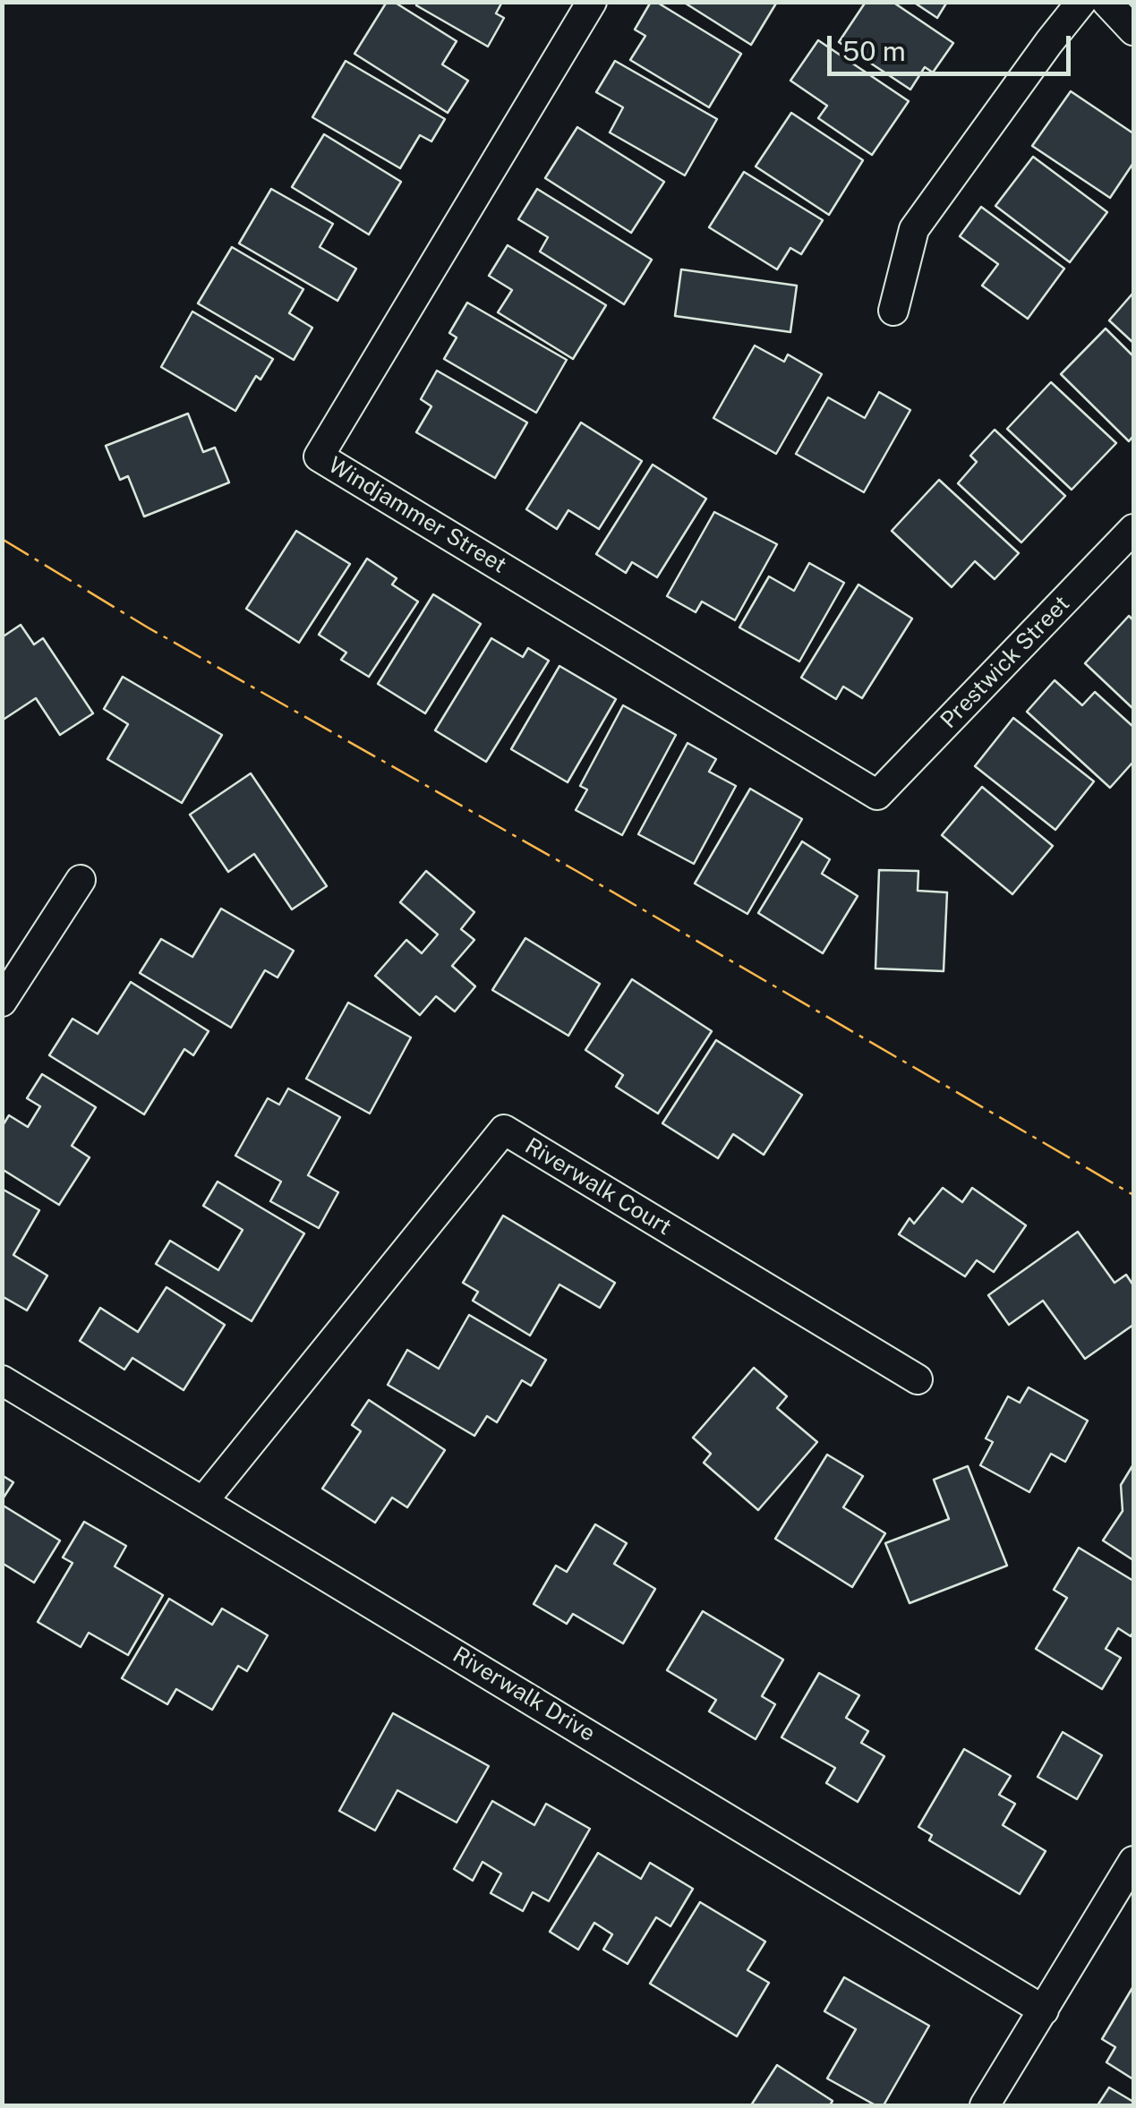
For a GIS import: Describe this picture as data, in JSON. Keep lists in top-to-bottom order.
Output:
{
  "streets": {
    "street": [
      "Windjammer Street",
      "Prestwick Street",
      "Riverwalk Court",
      "Riverwalk Drive"
    ]
  },
  "crossings": [
    ["Windjammer Street", "Prestwick Street"],
    ["Riverwalk Court", "Riverwalk Drive"]
  ],
  "scale_bar": "50 m"
}
